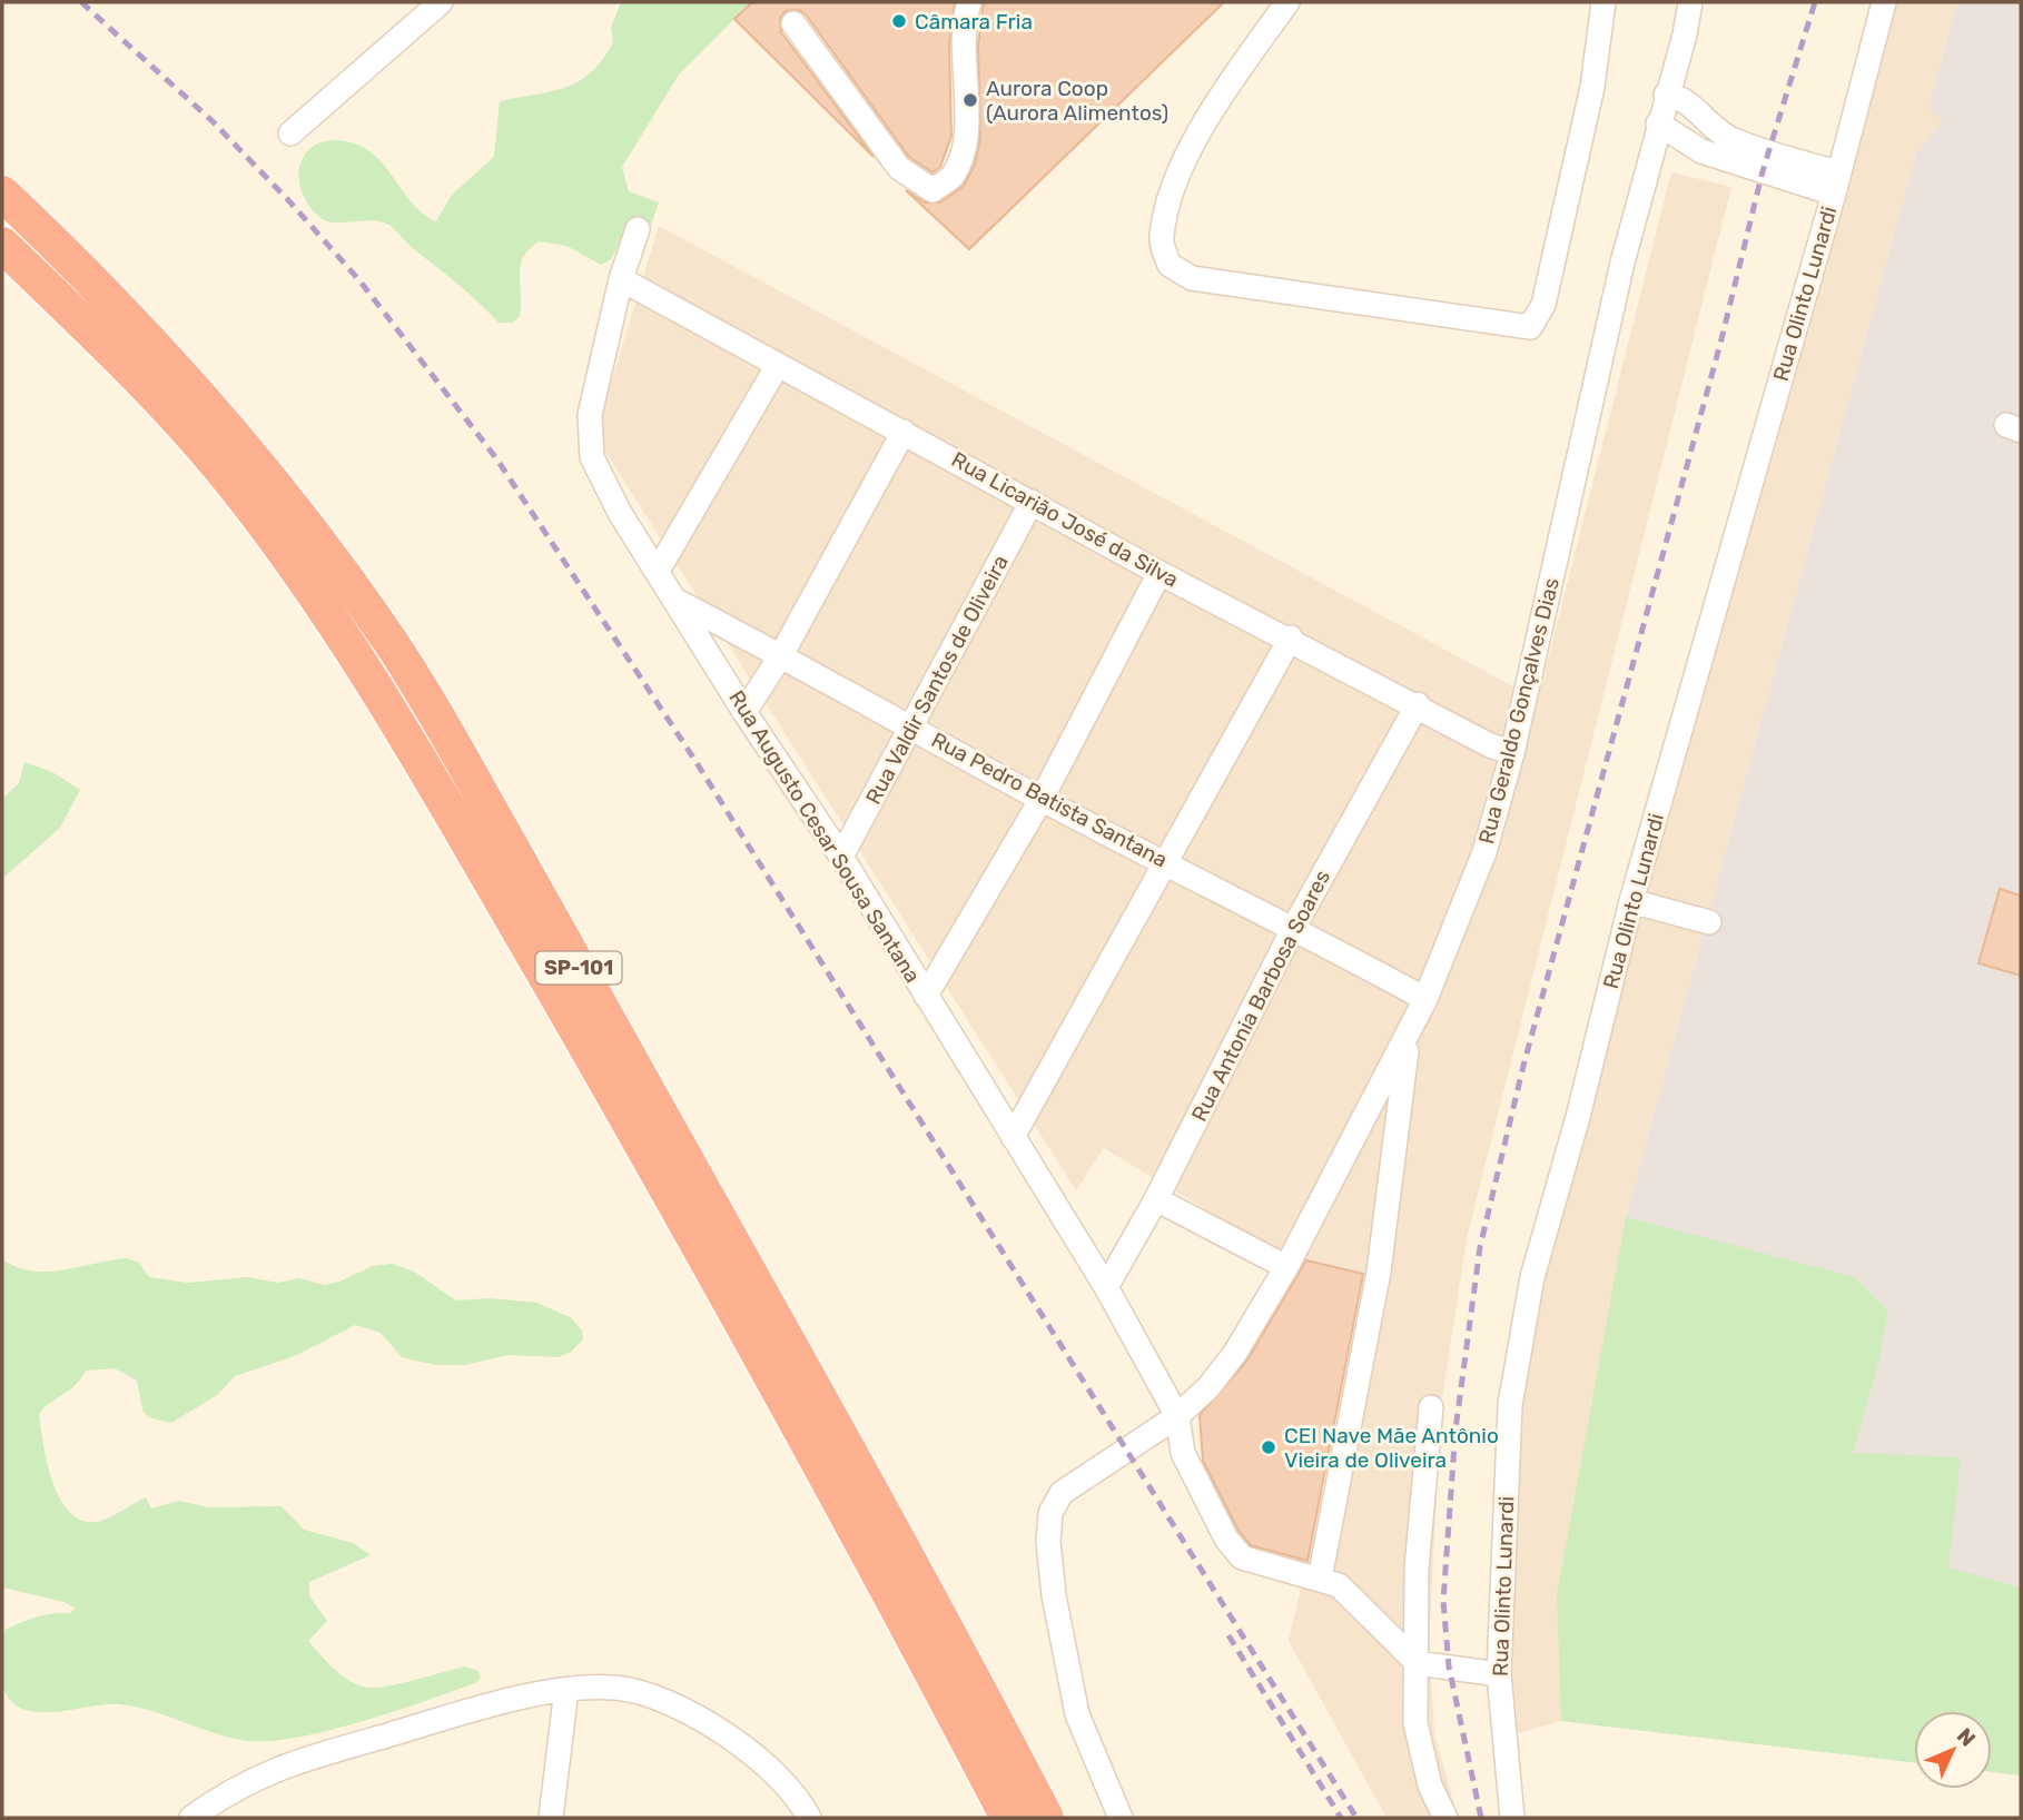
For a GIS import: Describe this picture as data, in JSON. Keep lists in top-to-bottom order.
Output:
{
  "streets": {
    "highway": ["SP-101"],
    "street": [
      "Rua Olinto Lunardi",
      "Rua Licarião José da Silva",
      "Rua Valdir Santos de Oliveira",
      "Rua Geraldo Gonçalves Dias",
      "Rua Pedro Batista Santana",
      "Rua Augusto Cesar Sousa Santana",
      "Rua Antonia Barbosa Soares"
    ]
  },
  "crossings": [
    ["Rua Licarião José da Silva", "Rua Valdir Santos de Oliveira"],
    ["Rua Licarião José da Silva", "Rua Geraldo Gonçalves Dias"],
    ["Rua Licarião José da Silva", "Rua Augusto Cesar Sousa Santana"],
    ["Rua Licarião José da Silva", "Rua Antonia Barbosa Soares"],
    ["Rua Valdir Santos de Oliveira", "Rua Pedro Batista Santana"],
    ["Rua Valdir Santos de Oliveira", "Rua Augusto Cesar Sousa Santana"],
    ["Rua Geraldo Gonçalves Dias", "Rua Pedro Batista Santana"],
    ["Rua Geraldo Gonçalves Dias", "Rua Augusto Cesar Sousa Santana"],
    ["Rua Pedro Batista Santana", "Rua Augusto Cesar Sousa Santana"],
    ["Rua Pedro Batista Santana", "Rua Antonia Barbosa Soares"],
    ["Rua Augusto Cesar Sousa Santana", "Rua Antonia Barbosa Soares"]
  ],
  "places": ["Câmara Fria", "Aurora Coop (Aurora Alimentos)", "CEI Nave Mãe Antônio Vieira de Oliveira"],
  "north": "top right"
}
